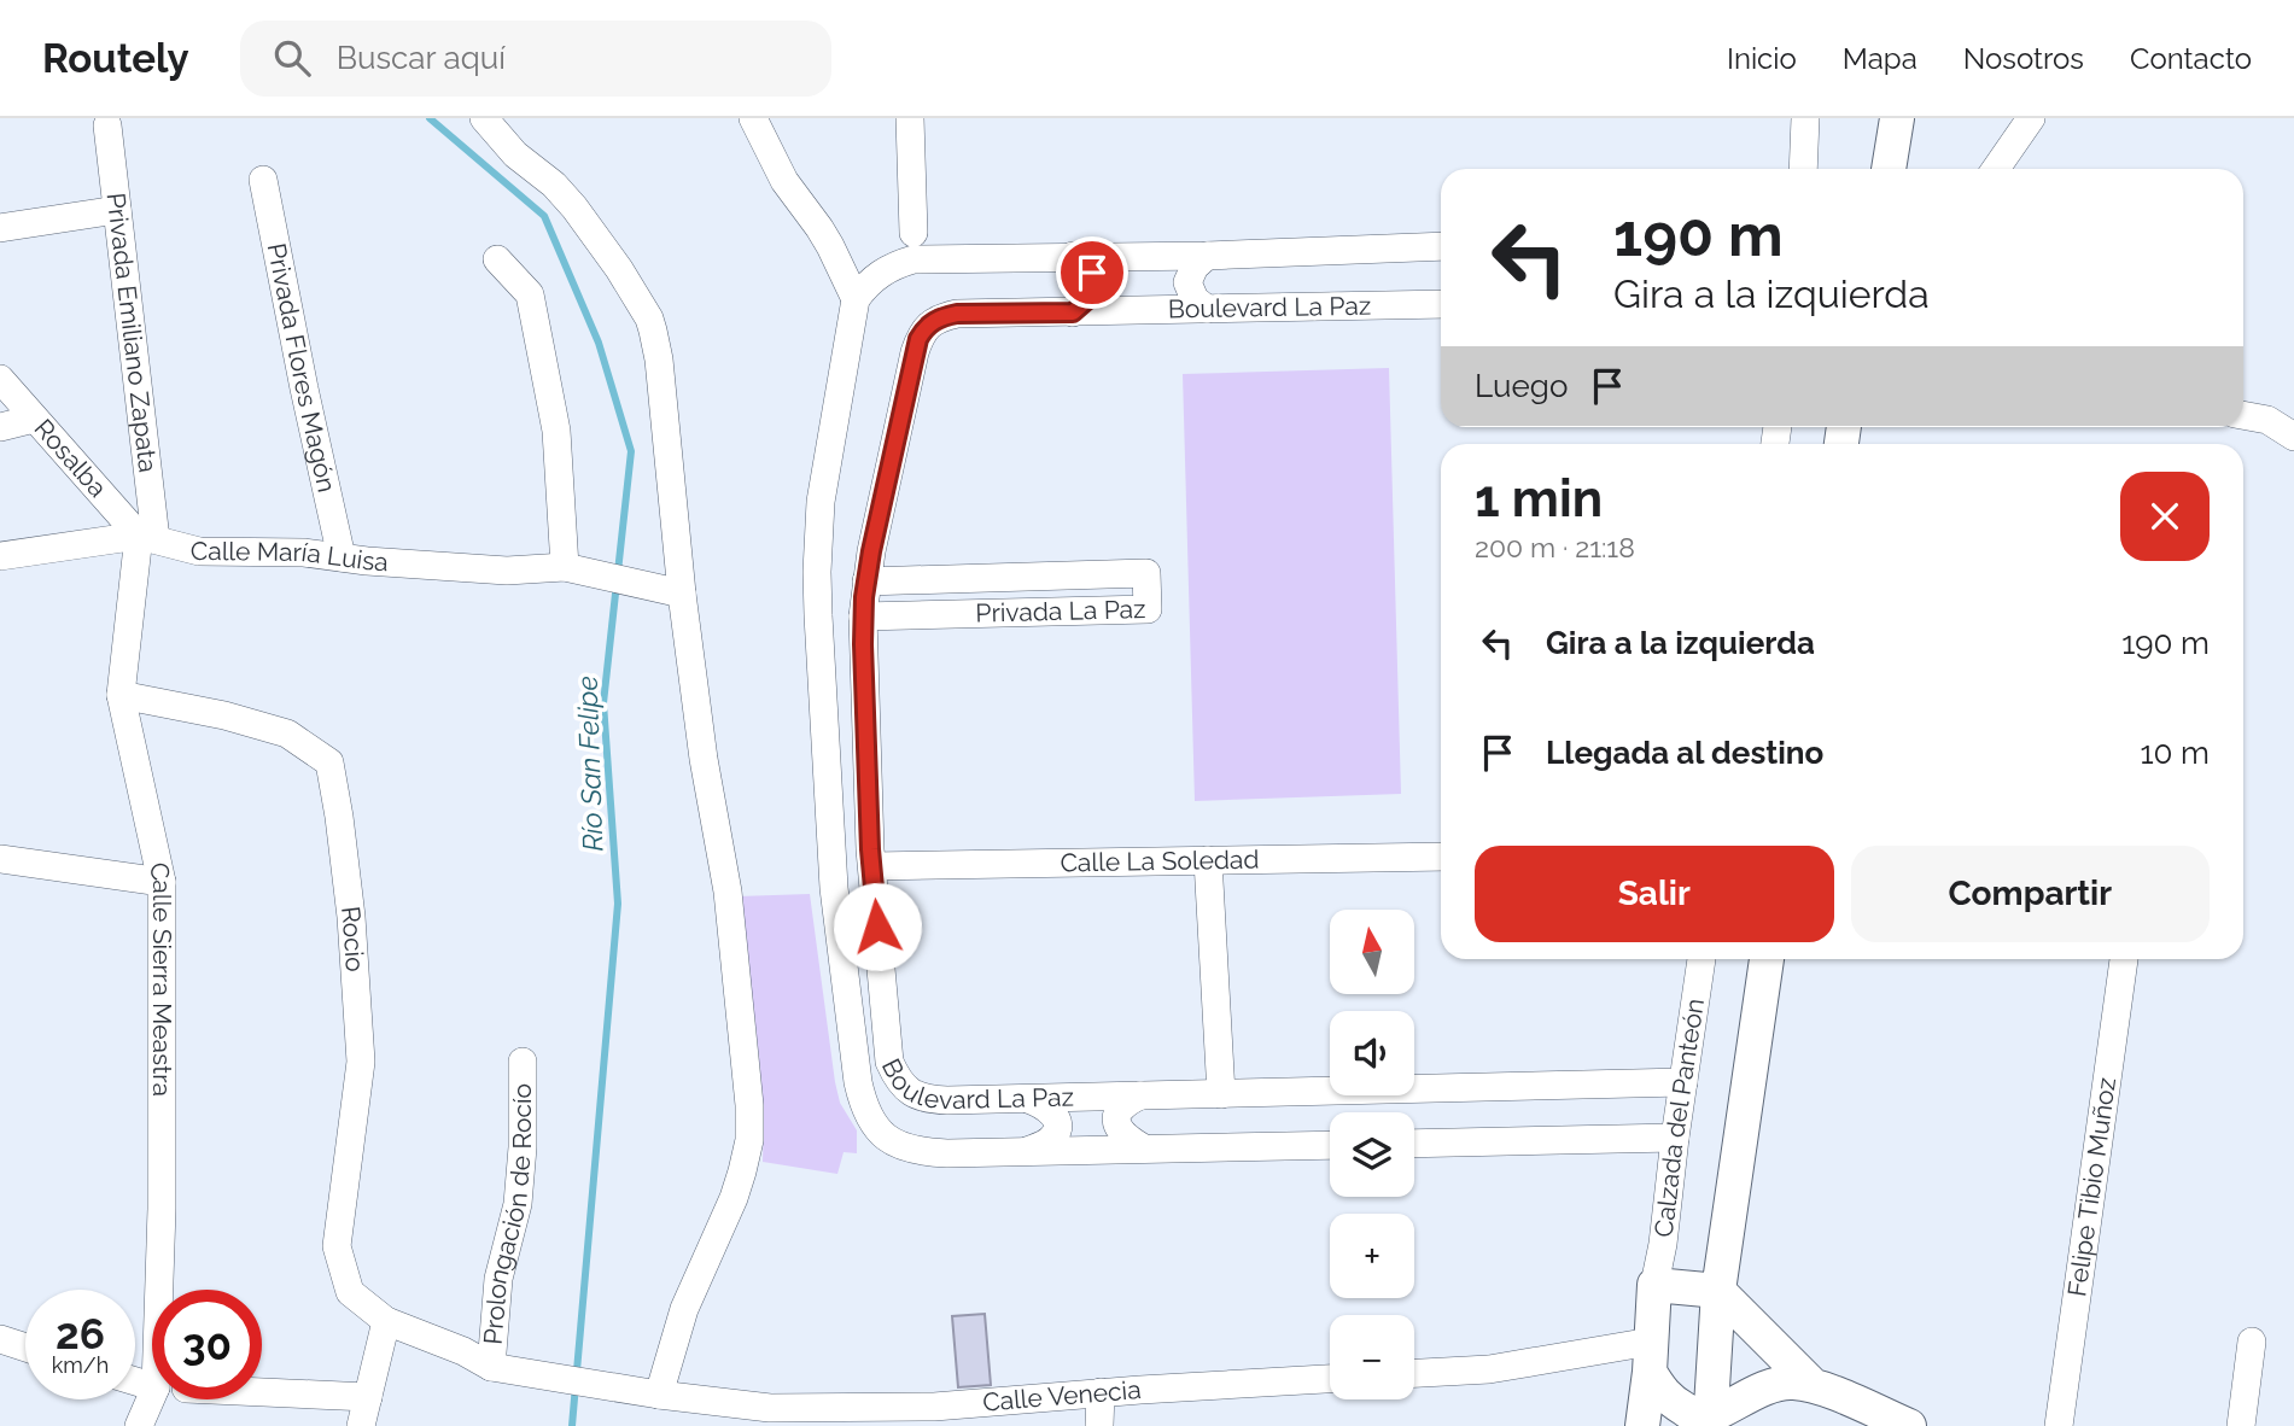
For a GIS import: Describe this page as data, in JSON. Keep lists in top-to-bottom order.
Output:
{
  "streets": {
    "street": [
      "Boulevard La Paz",
      "Privada Emiliano Zapata",
      "Privada Flores Magón",
      "Rosalba",
      "Calle María Luisa",
      "Privada La Paz",
      "Calle La Soledad",
      "Rocio",
      "Calle Sierra Meastra",
      "Calzada del Panteón",
      "Felipe Tibio Muñoz",
      "Prolongación de Rocío",
      "Calle Venecia"
    ]
  },
  "crossings": [
    ["Boulevard La Paz", "Privada La Paz"],
    ["Boulevard La Paz", "Calle La Soledad"],
    ["Boulevard La Paz", "Calzada del Panteón"],
    ["Privada Emiliano Zapata", "Rosalba"],
    ["Privada Emiliano Zapata", "Calle María Luisa"],
    ["Privada Emiliano Zapata", "Calle Sierra Meastra"],
    ["Privada Flores Magón", "Calle María Luisa"],
    ["Rosalba", "Calle María Luisa"],
    ["Rosalba", "Calle Sierra Meastra"],
    ["Calle María Luisa", "Calle Sierra Meastra"],
    ["Rocio", "Calle Sierra Meastra"],
    ["Rocio", "Calle Venecia"],
    ["Prolongación de Rocío", "Calle Venecia"]
  ],
  "water": ["Río San Felipe"],
  "north": "top",
  "page": {
    "header": "Routely",
    "search": "Buscar aquí",
    "nav": [
      "Inicio",
      "Mapa",
      "Nosotros",
      "Contacto"
    ],
    "turn": ["190 m", "Gira a la izquierda"],
    "then": "Luego",
    "heading": ["1 min", "200 m · 21:18"],
    "list": [
      {
        "name": "Gira a la izquierda",
        "value": "190 m"
      },
      {
        "name": "Llegada al destino",
        "value": "10 m"
      }
    ],
    "buttons": ["Salir", "Compartir"],
    "map_buttons": ["+", "−"],
    "speed": "26 km/h",
    "limit": "30"
  }
}
